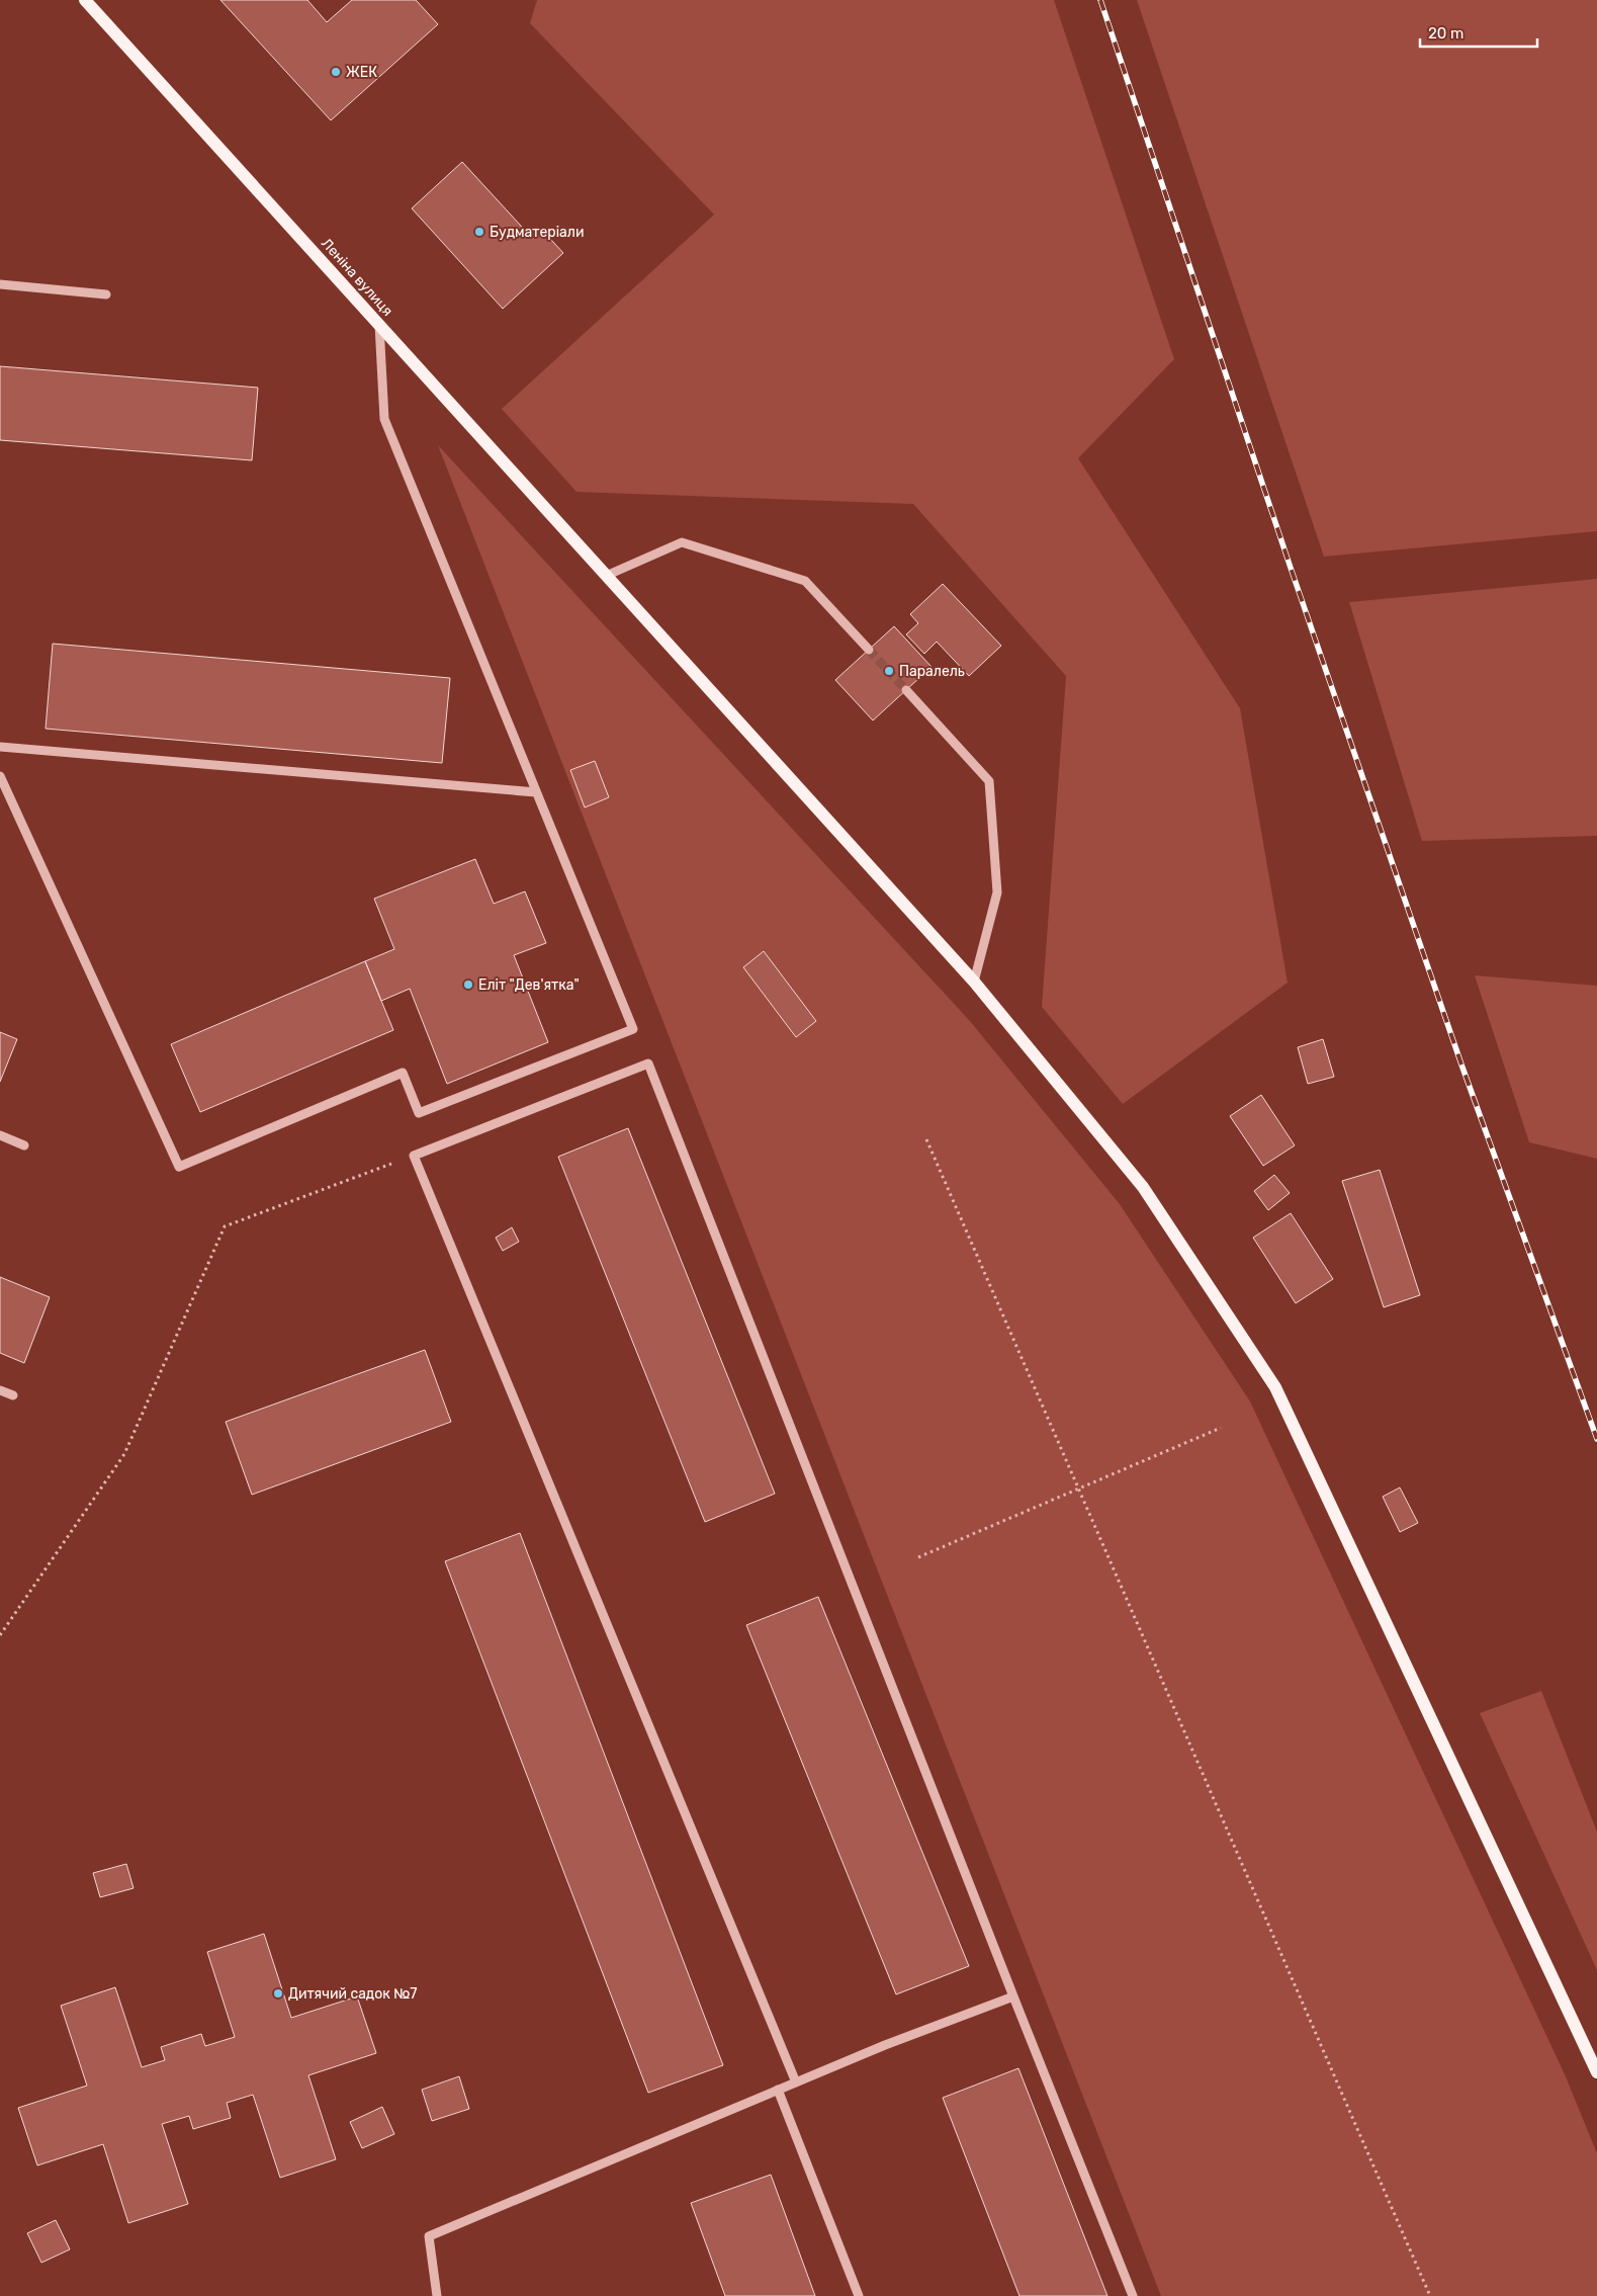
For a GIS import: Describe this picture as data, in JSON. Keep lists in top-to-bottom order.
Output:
{
  "streets": {
    "main road": ["Леніна вулиця"]
  },
  "places": [
    "ЖЕК",
    "Будматеріали",
    "Паралель",
    "Еліт \"Дев'ятка\"",
    "Дитячий садок №7"
  ],
  "scale_bar": "20 m"
}
